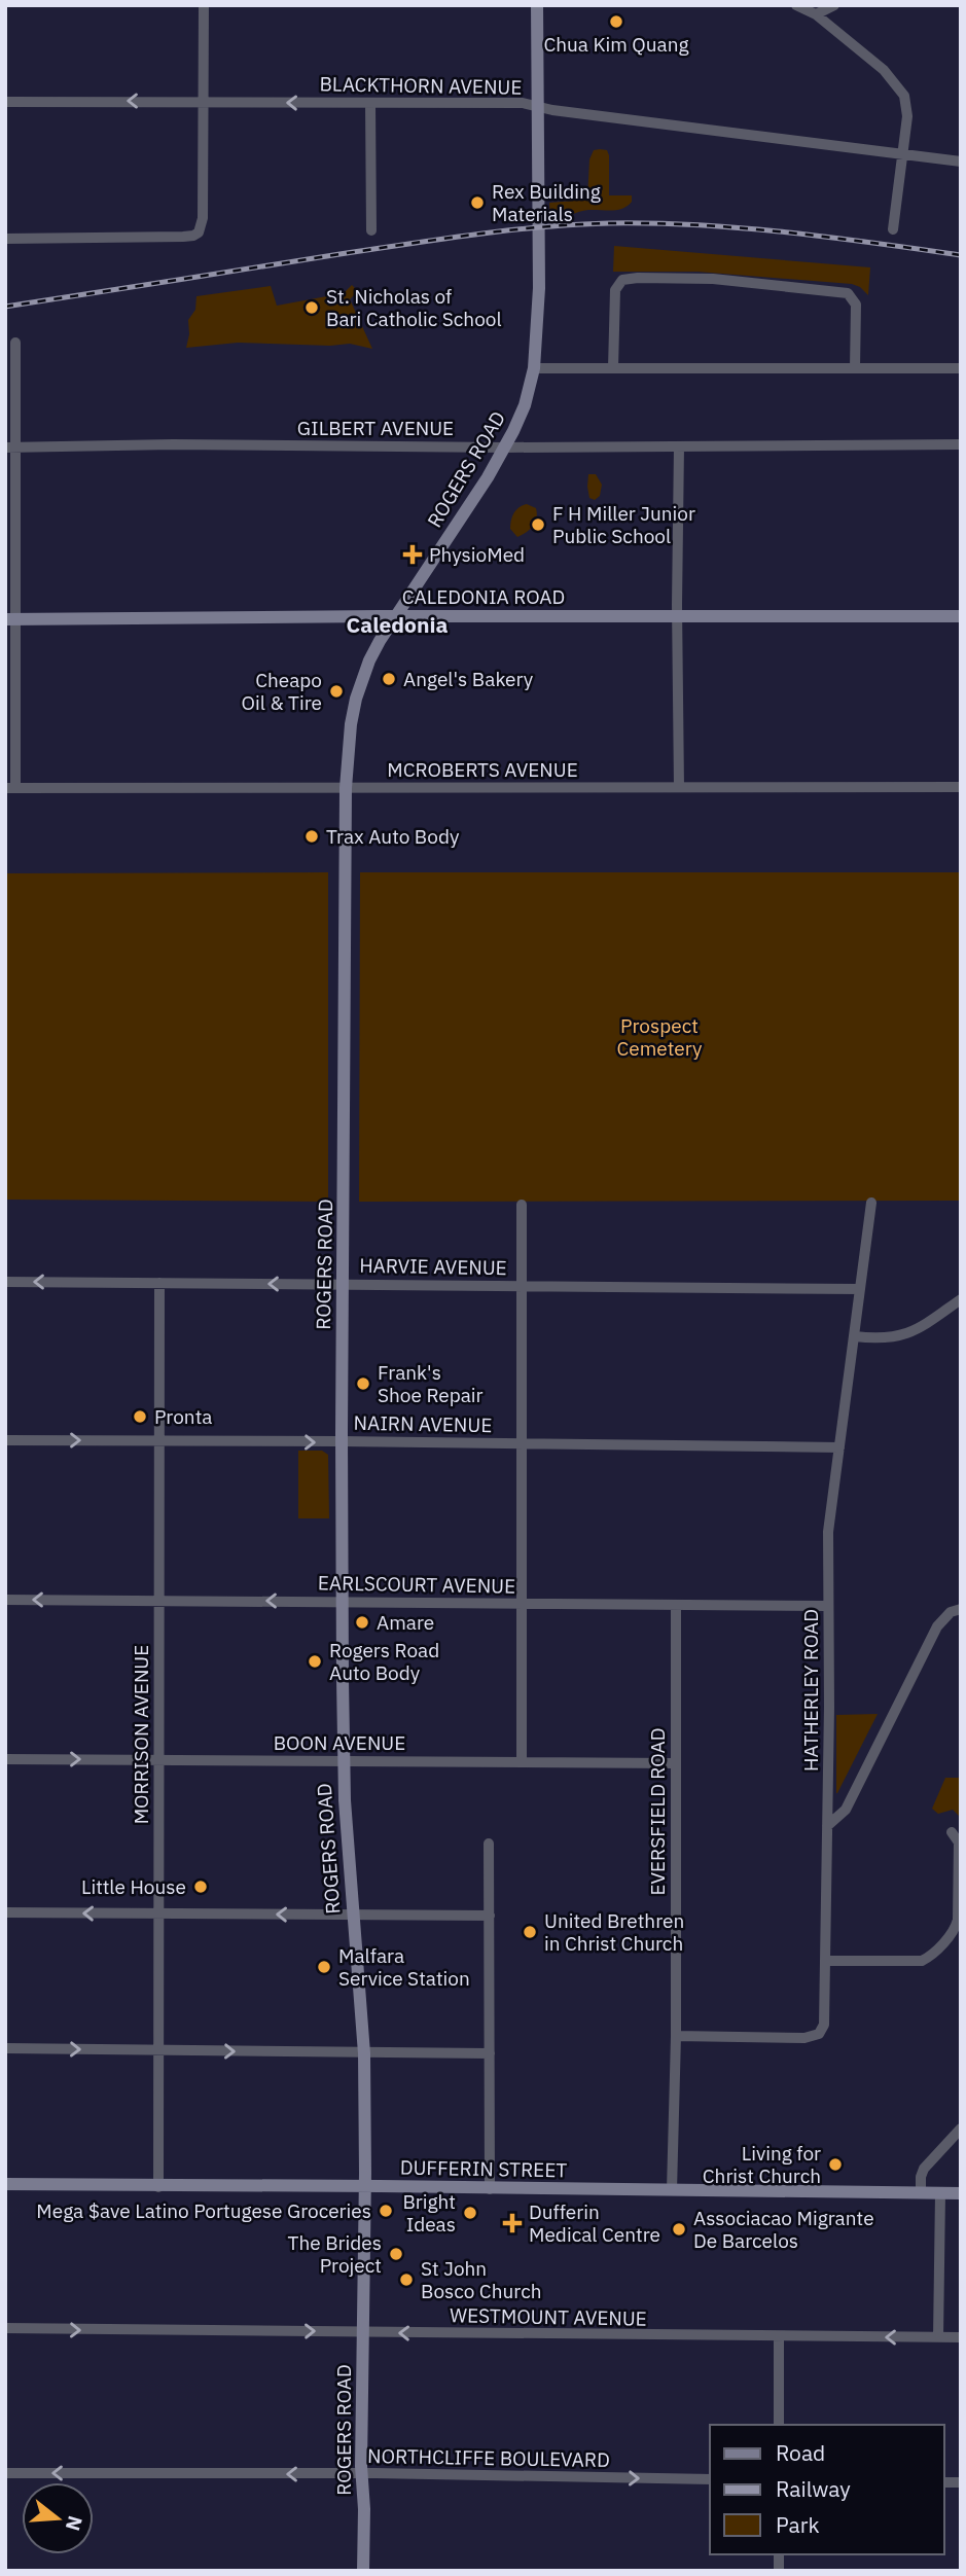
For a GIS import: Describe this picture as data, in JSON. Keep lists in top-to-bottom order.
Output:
{
  "streets": {
    "street": [
      "BLACKTHORN AVENUE",
      "GILBERT AVENUE",
      "ROGERS ROAD",
      "CALEDONIA ROAD",
      "MCROBERTS AVENUE",
      "HARVIE AVENUE",
      "NAIRN AVENUE",
      "EARLSCOURT AVENUE",
      "HATHERLEY ROAD",
      "MORRISON AVENUE",
      "BOON AVENUE",
      "EVERSFIELD ROAD",
      "DUFFERIN STREET",
      "WESTMOUNT AVENUE",
      "NORTHCLIFFE BOULEVARD"
    ]
  },
  "crossings": [
    ["BLACKTHORN AVENUE", "ROGERS ROAD"],
    ["GILBERT AVENUE", "ROGERS ROAD"],
    ["ROGERS ROAD", "CALEDONIA ROAD"],
    ["ROGERS ROAD", "MCROBERTS AVENUE"],
    ["ROGERS ROAD", "HARVIE AVENUE"],
    ["ROGERS ROAD", "NAIRN AVENUE"],
    ["ROGERS ROAD", "EARLSCOURT AVENUE"],
    ["ROGERS ROAD", "BOON AVENUE"],
    ["ROGERS ROAD", "DUFFERIN STREET"],
    ["ROGERS ROAD", "WESTMOUNT AVENUE"],
    ["ROGERS ROAD", "NORTHCLIFFE BOULEVARD"],
    ["HARVIE AVENUE", "HATHERLEY ROAD"],
    ["HARVIE AVENUE", "MORRISON AVENUE"],
    ["NAIRN AVENUE", "HATHERLEY ROAD"],
    ["NAIRN AVENUE", "MORRISON AVENUE"],
    ["EARLSCOURT AVENUE", "HATHERLEY ROAD"],
    ["EARLSCOURT AVENUE", "MORRISON AVENUE"],
    ["EARLSCOURT AVENUE", "EVERSFIELD ROAD"],
    ["HATHERLEY ROAD", "EVERSFIELD ROAD"],
    ["MORRISON AVENUE", "BOON AVENUE"],
    ["MORRISON AVENUE", "DUFFERIN STREET"],
    ["BOON AVENUE", "EVERSFIELD ROAD"],
    ["EVERSFIELD ROAD", "DUFFERIN STREET"]
  ],
  "one_way": [
    "BLACKTHORN AVENUE",
    "HARVIE AVENUE",
    "NAIRN AVENUE",
    "EARLSCOURT AVENUE"
  ],
  "districts": ["Caledonia"],
  "parks": ["Prospect Cemetery"],
  "places": {
    "other": [
      "Chua Kim Quang",
      "Rex Building Materials",
      "St. Nicholas of Bari Catholic School",
      "F H Miller Junior Public School",
      "Angel's Bakery",
      "Cheapo Oil & Tire",
      "Trax Auto Body",
      "Frank's Shoe Repair",
      "Pronta",
      "Amare",
      "Rogers Road Auto Body",
      "Little House",
      "United Brethren in Christ Church",
      "Malfara Service Station",
      "Living for Christ Church",
      "Mega $ave Latino Portugese Groceries",
      "Bright Ideas",
      "Associacao Migrante De Barcelos",
      "The Brides Project",
      "St John Bosco Church"
    ],
    "health": ["PhysioMed", "Dufferin Medical Centre"]
  },
  "legend": ["Road", "Railway", "Park"],
  "north": "right"
}
